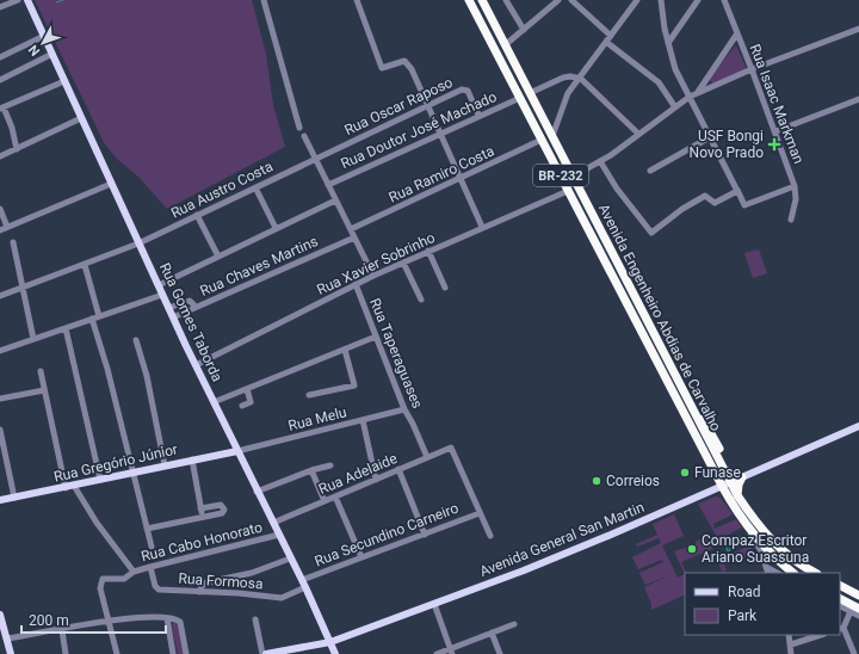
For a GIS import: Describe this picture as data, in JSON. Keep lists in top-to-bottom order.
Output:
{
  "streets": {
    "highway": ["BR-232", "Avenida Engenheiro Abdias de Carvalho"],
    "main road": ["Rua Gomes Taborda", "Rua Gregório Júnior", "Avenida General San Martin"],
    "street": [
      "Rua Isaac Markman",
      "Rua Oscar Raposo",
      "Rua Doutor José Machado",
      "Rua Ramiro Costa",
      "Rua Austro Costa",
      "Rua Xavier Sobrinho",
      "Rua Chaves Martins",
      "Rua Taperaguases",
      "Rua Melu",
      "Rua Adelaide",
      "Rua Secundino Carneiro",
      "Rua Cabo Honorato",
      "Rua Formosa"
    ]
  },
  "crossings": [
    ["Rua Oscar Raposo", "Rua Doutor José Machado"],
    ["Rua Oscar Raposo", "Rua Austro Costa"],
    ["Rua Doutor José Machado", "Avenida Engenheiro Abdias de Carvalho"],
    ["Rua Ramiro Costa", "Avenida Engenheiro Abdias de Carvalho"],
    ["Rua Austro Costa", "Rua Gomes Taborda"],
    ["Rua Xavier Sobrinho", "Avenida Engenheiro Abdias de Carvalho"],
    ["Rua Xavier Sobrinho", "Rua Gomes Taborda"],
    ["Rua Xavier Sobrinho", "Rua Taperaguases"],
    ["Rua Chaves Martins", "Rua Gomes Taborda"],
    ["Avenida Engenheiro Abdias de Carvalho", "Avenida General San Martin"],
    ["Rua Gomes Taborda", "Rua Melu"],
    ["Rua Gomes Taborda", "Rua Gregório Júnior"],
    ["Rua Gomes Taborda", "Rua Adelaide"],
    ["Rua Gomes Taborda", "Rua Secundino Carneiro"],
    ["Rua Gomes Taborda", "Avenida General San Martin"],
    ["Rua Gomes Taborda", "Rua Cabo Honorato"],
    ["Rua Gomes Taborda", "Rua Formosa"],
    ["Rua Taperaguases", "Rua Melu"],
    ["Rua Taperaguases", "Rua Adelaide"],
    ["Rua Melu", "Rua Gregório Júnior"],
    ["Rua Adelaide", "Rua Secundino Carneiro"],
    ["Rua Cabo Honorato", "Rua Formosa"]
  ],
  "places": {
    "health": ["USF Bongi Novo Prado"],
    "other": ["Funase", "Correios", "Compaz Escritor Ariano Suassuna"]
  },
  "legend": ["Road", "Park"],
  "scale_bar": "200 m",
  "north": "bottom left"
}
